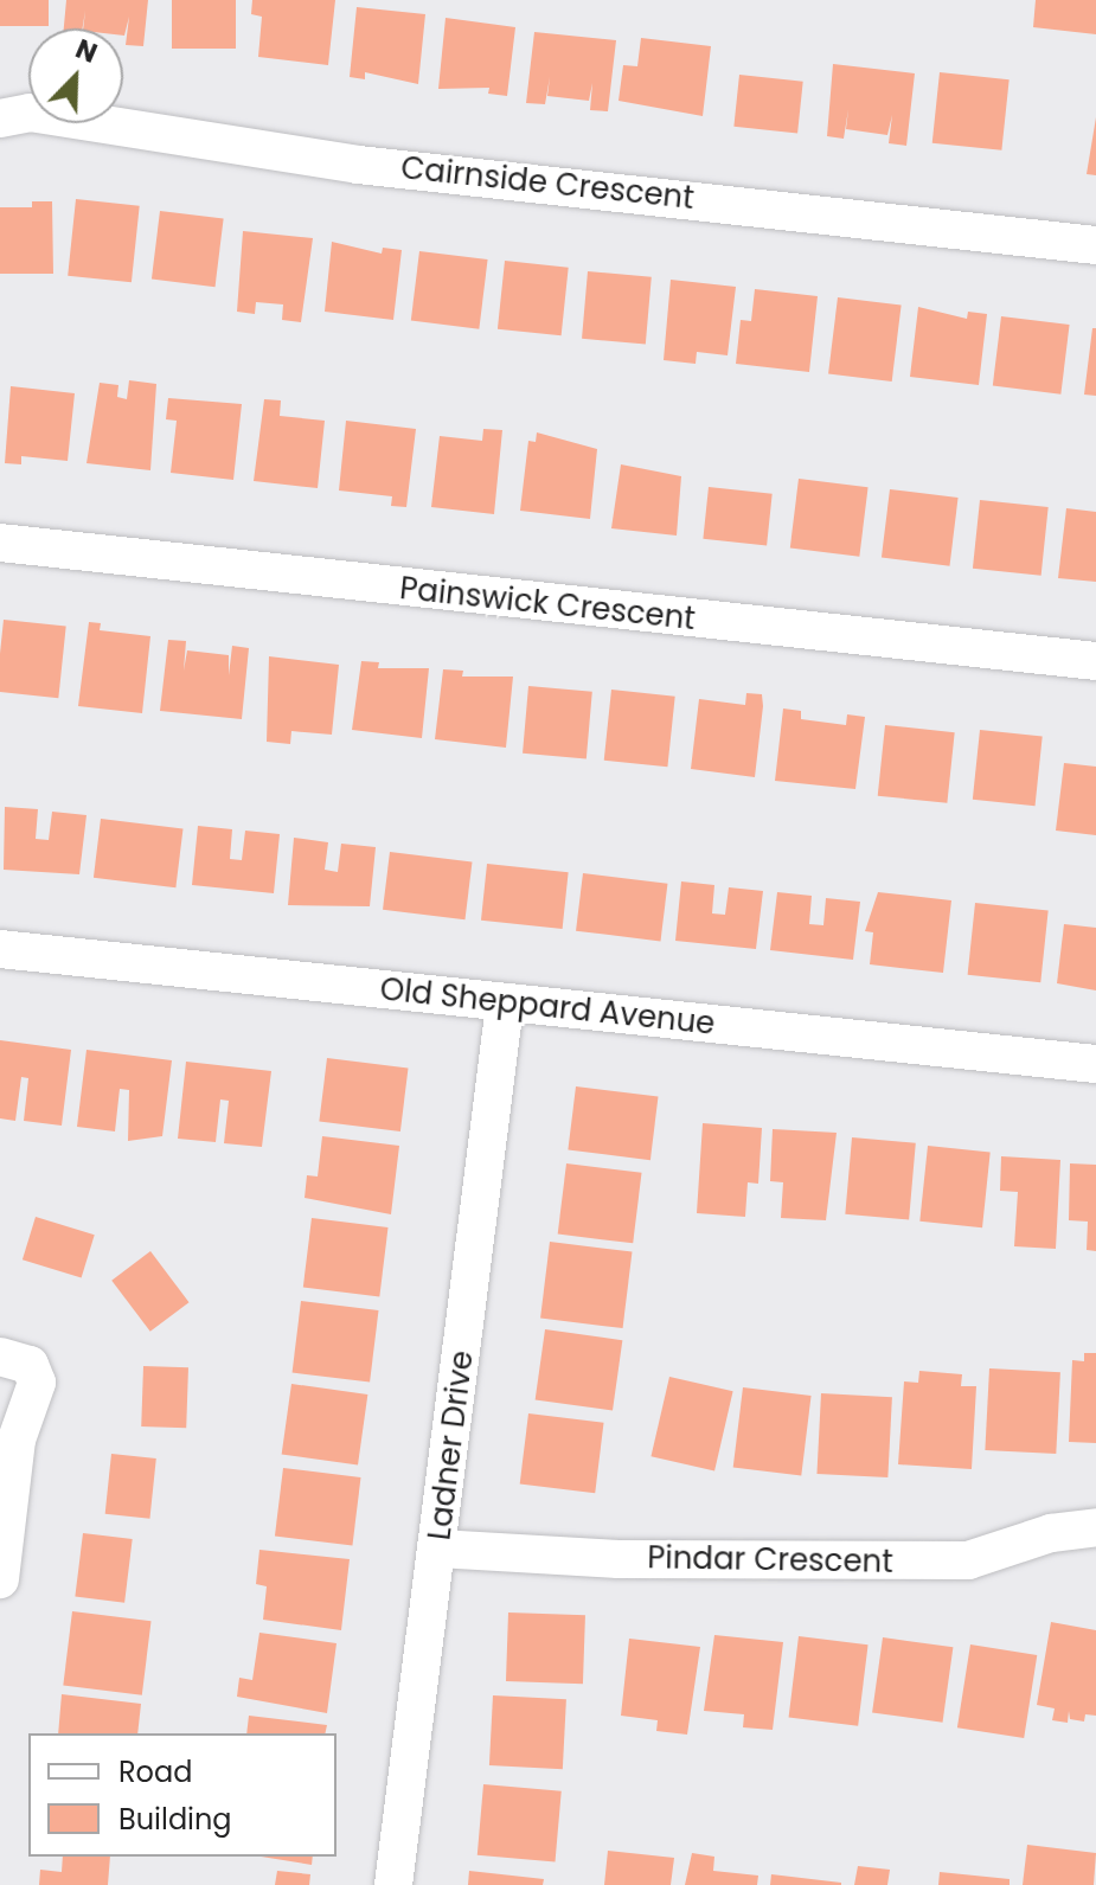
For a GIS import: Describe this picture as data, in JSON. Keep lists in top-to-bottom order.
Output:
{
  "streets": {
    "street": [
      "Cairnside Crescent",
      "Painswick Crescent",
      "Old Sheppard Avenue",
      "Ladner Drive",
      "Pindar Crescent"
    ]
  },
  "crossings": [
    ["Old Sheppard Avenue", "Ladner Drive"],
    ["Ladner Drive", "Pindar Crescent"]
  ],
  "legend": ["Road", "Building"],
  "north": "top right"
}
